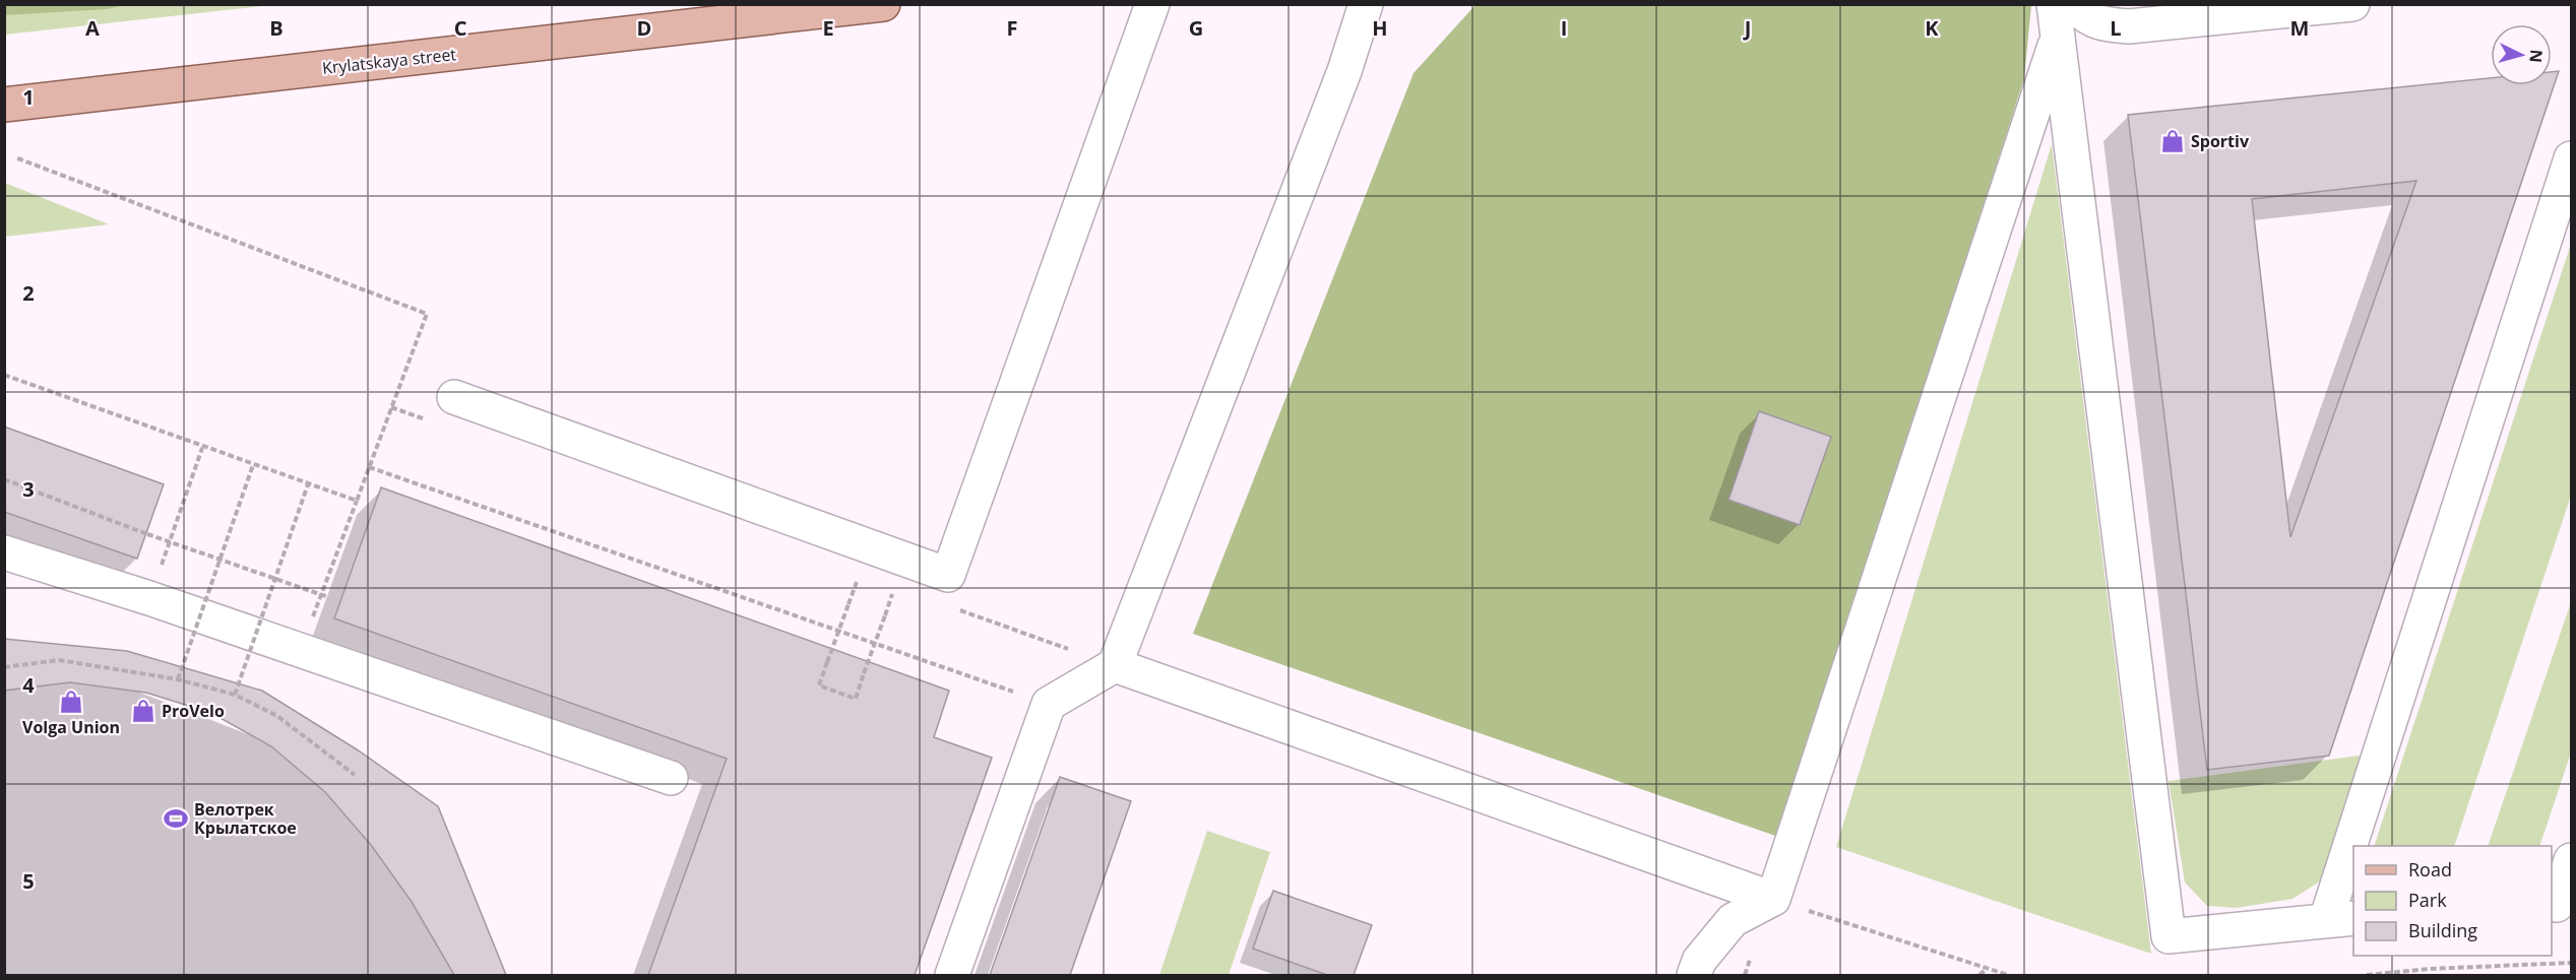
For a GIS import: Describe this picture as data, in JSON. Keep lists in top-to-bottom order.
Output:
{
  "streets": {
    "main road": ["Krylatskaya street"]
  },
  "places": {
    "shop": ["Sportiv", "Volga Union", "ProVelo"],
    "sports": ["Велотрек Крылатское"]
  },
  "legend": ["Road", "Park", "Building"],
  "north": "right",
  "grid": {
    "columns": [
      "A",
      "B",
      "C",
      "D",
      "E",
      "F",
      "G",
      "H",
      "I",
      "J",
      "K",
      "L",
      "M"
    ],
    "rows": [
      "1",
      "2",
      "3",
      "4",
      "5"
    ]
  }
}
